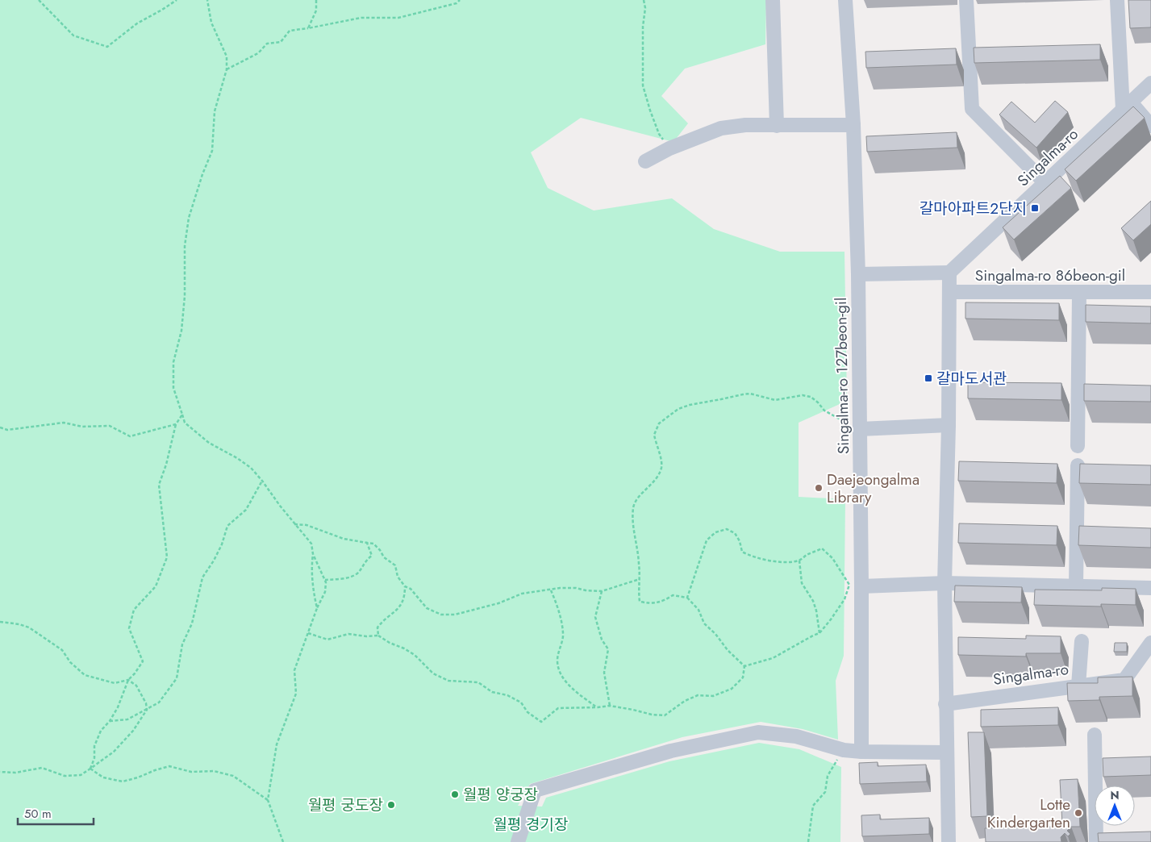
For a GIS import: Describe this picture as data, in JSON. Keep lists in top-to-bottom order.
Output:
{
  "streets": {
    "street": ["Singalma-ro", "Singalma-ro 86beon-gil", "Singalma-ro 127beon-gil"]
  },
  "parks": ["월평 경기장"],
  "places": {
    "transit": ["갈마아파트2단지", "갈마도서관"],
    "other": [
      "Daejeongalma Library",
      "월평 양궁장",
      "월평 궁도장",
      "Lotte Kindergarten"
    ]
  },
  "scale_bar": "50 m",
  "north": "top"
}
